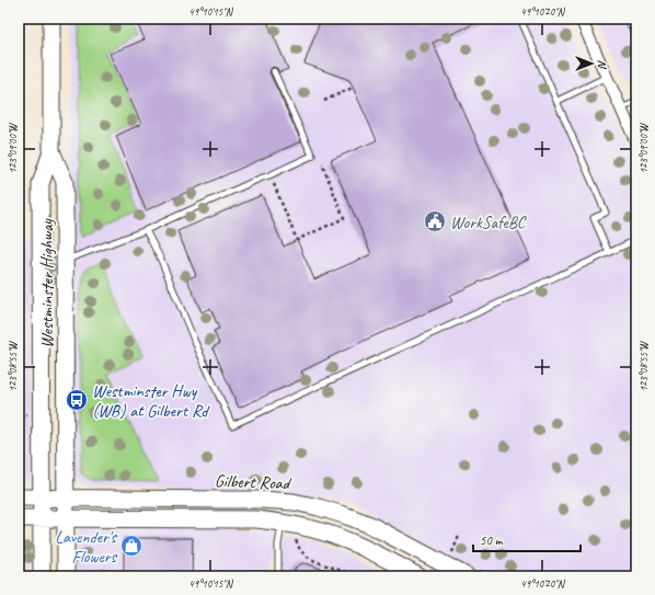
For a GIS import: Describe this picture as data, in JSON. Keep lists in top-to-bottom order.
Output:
{
  "streets": {
    "main road": ["Westminster Highway", "Gilbert Road"]
  },
  "crossings": [
    ["Westminster Highway", "Gilbert Road"]
  ],
  "places": {
    "public building": ["WorkSafeBC"],
    "bus stop": ["Westminster Hwy (WB) at Gilbert Rd"],
    "shop": ["Lavender's Flowers"]
  },
  "scale_bar": "50 m",
  "north": "right",
  "coordinates": [
    "49°10'15\"N",
    "49°10'20\"N",
    "123°09'00\"W",
    "123°08'55\"W"
  ]
}
